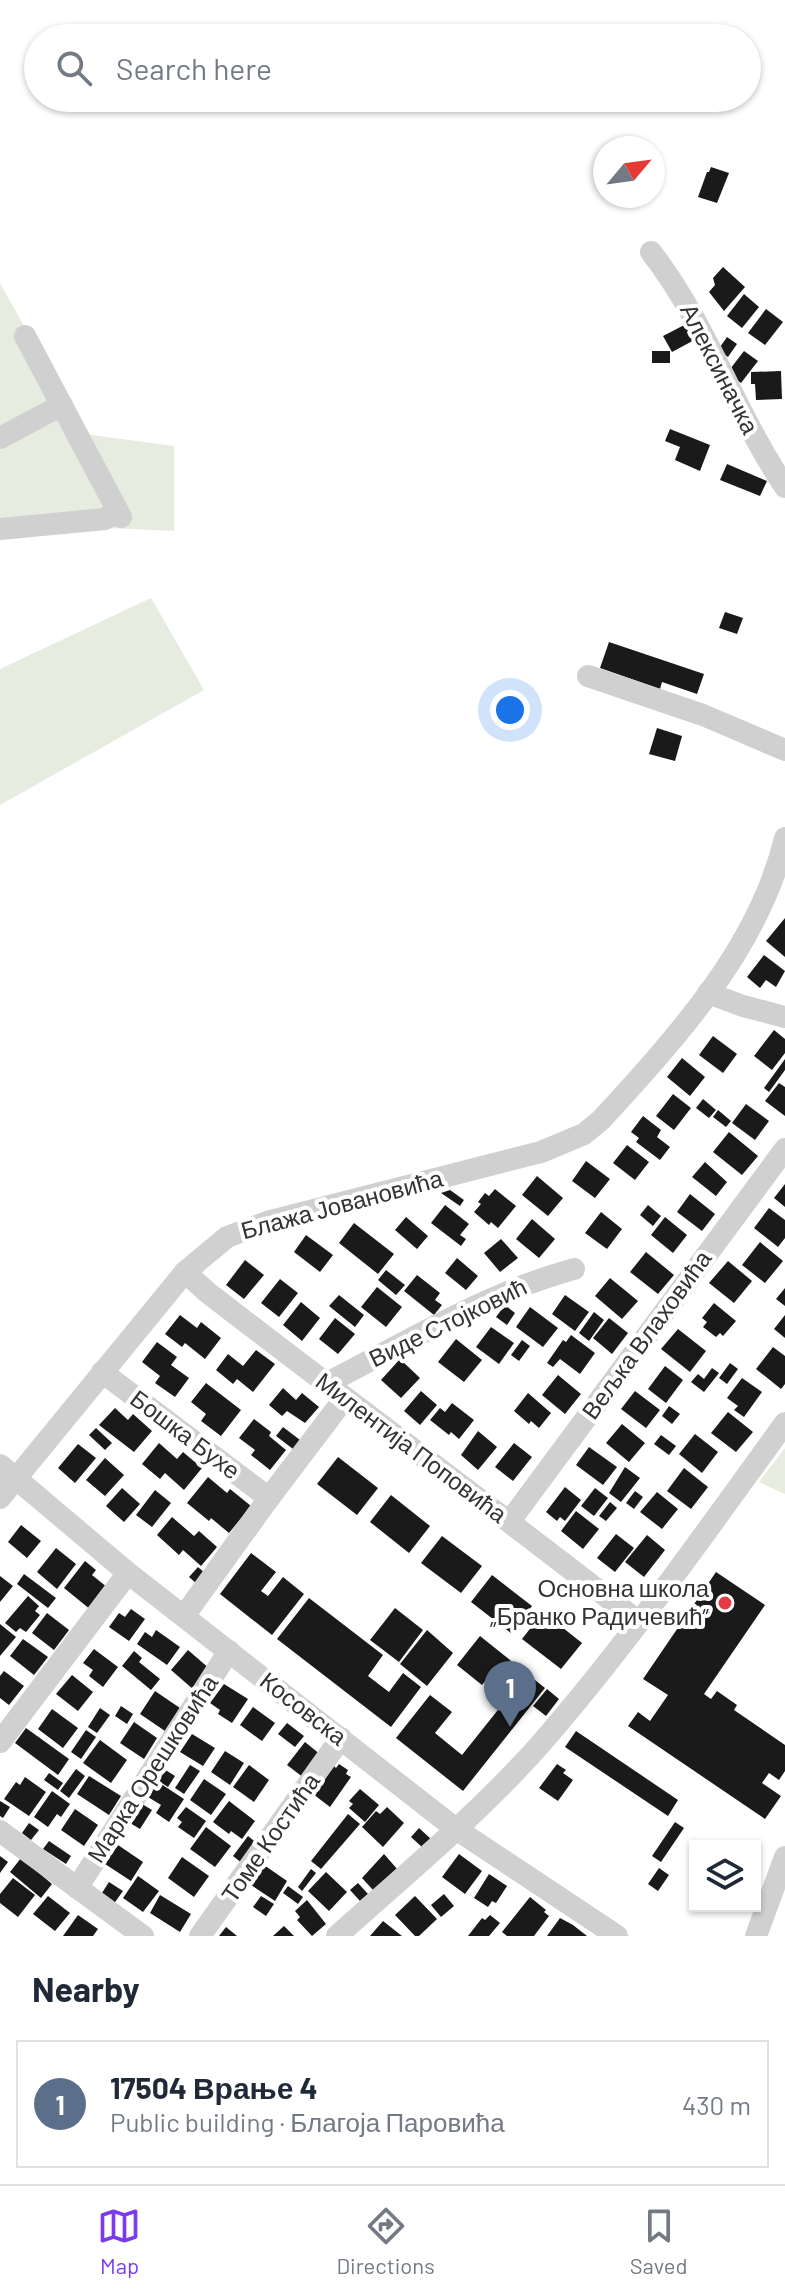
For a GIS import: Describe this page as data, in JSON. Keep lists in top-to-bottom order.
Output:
{
  "streets": {
    "street": [
      "Алексиначка",
      "Блажа Јовановића",
      "Виде Стојковић",
      "Вељка Влаховића",
      "Бошка Бухе",
      "Милентија Поповића",
      "Косовска",
      "Марка Орешковића",
      "Томе Костића"
    ]
  },
  "crossings": [
    ["Блажа Јовановића", "Бошка Бухе"],
    ["Блажа Јовановића", "Милентија Поповића"],
    ["Блажа Јовановића", "Косовска"],
    ["Виде Стојковић", "Милентија Поповића"],
    ["Вељка Влаховића", "Милентија Поповића"],
    ["Косовска", "Марка Орешковића"],
    ["Косовска", "Томе Костића"]
  ],
  "places": ["Основна школа „Бранко Радичевић”"],
  "north": "top right",
  "page": {
    "search": "Search here",
    "pins": "1",
    "heading": "Nearby",
    "list": [
      {
        "mark": "1",
        "name": "17504 Врање 4",
        "note": "Public building · Благоја Паровића",
        "value": "430 m"
      }
    ],
    "nav": ["Map", "Directions", "Saved"]
  }
}
